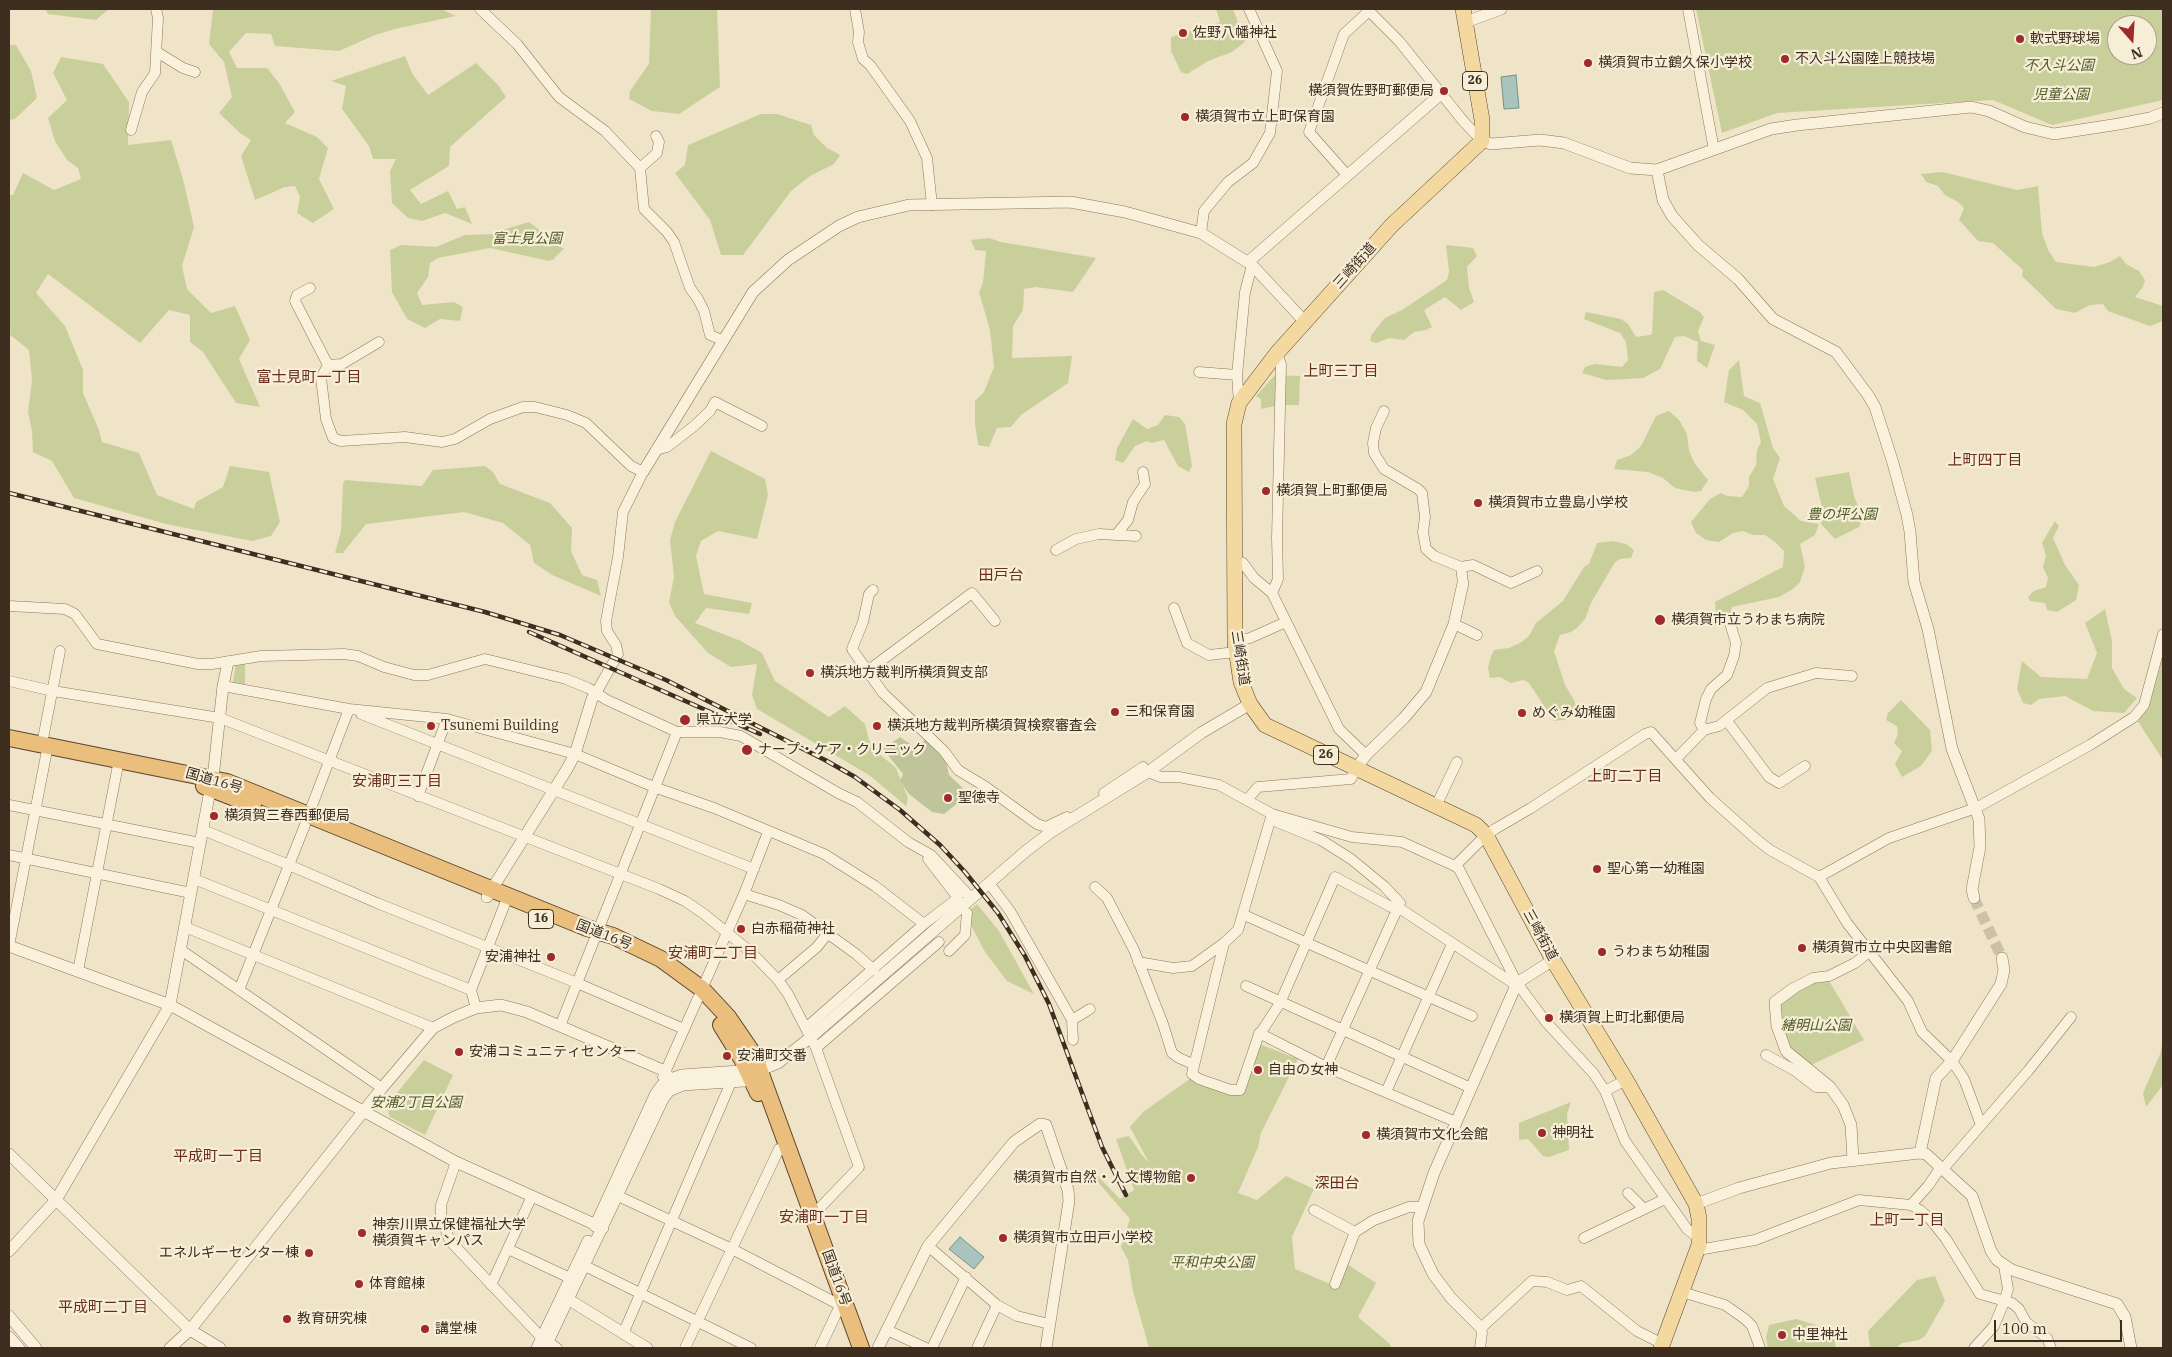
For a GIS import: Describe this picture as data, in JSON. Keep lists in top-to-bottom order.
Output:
{
  "streets": {
    "highway": ["国道16号", "16"],
    "main road": ["26", "三崎街道"]
  },
  "crossings": [
    ["26", "三崎街道"]
  ],
  "districts": [
    "上町三丁目",
    "富士見町一丁目",
    "上町四丁目",
    "田戸台",
    "上町二丁目",
    "安浦町三丁目",
    "安浦町二丁目",
    "平成町一丁目",
    "深田台",
    "安浦町一丁目",
    "上町一丁目",
    "平成町二丁目"
  ],
  "parks": [
    "不入斗公園",
    "児童公園",
    "富士見公園",
    "豊の坪公園",
    "緒明山公園",
    "安浦2丁目公園",
    "平和中央公園"
  ],
  "places": [
    "佐野八幡神社",
    "軟式野球場",
    "不入斗公園陸上競技場",
    "横須賀市立鶴久保小学校",
    "横須賀佐野町郵便局",
    "横須賀市立上町保育園",
    "横須賀上町郵便局",
    "横須賀市立豊島小学校",
    "横須賀市立うわまち病院",
    "横浜地方裁判所横須賀支部",
    "三和保育園",
    "めぐみ幼稚園",
    "県立大学",
    "Tsunemi Building",
    "横浜地方裁判所横須賀検察審査会",
    "ナープ・ケア・クリニック",
    "聖徳寺",
    "横須賀三春西郵便局",
    "聖心第一幼稚園",
    "白赤稲荷神社",
    "横須賀市立中央図書館",
    "うわまち幼稚園",
    "安浦神社",
    "横須賀上町北郵便局",
    "安浦コミュニティセンター",
    "安浦町交番",
    "自由の女神",
    "神明社",
    "横須賀市文化会館",
    "横須賀市自然・人文博物館",
    "神奈川県立保健福祉大学 横須賀キャンパス",
    "横須賀市立田戸小学校",
    "エネルギーセンター棟",
    "体育館棟",
    "教育研究棟",
    "講堂棟",
    "中里神社"
  ],
  "scale_bar": "100 m",
  "north": "bottom"
}
